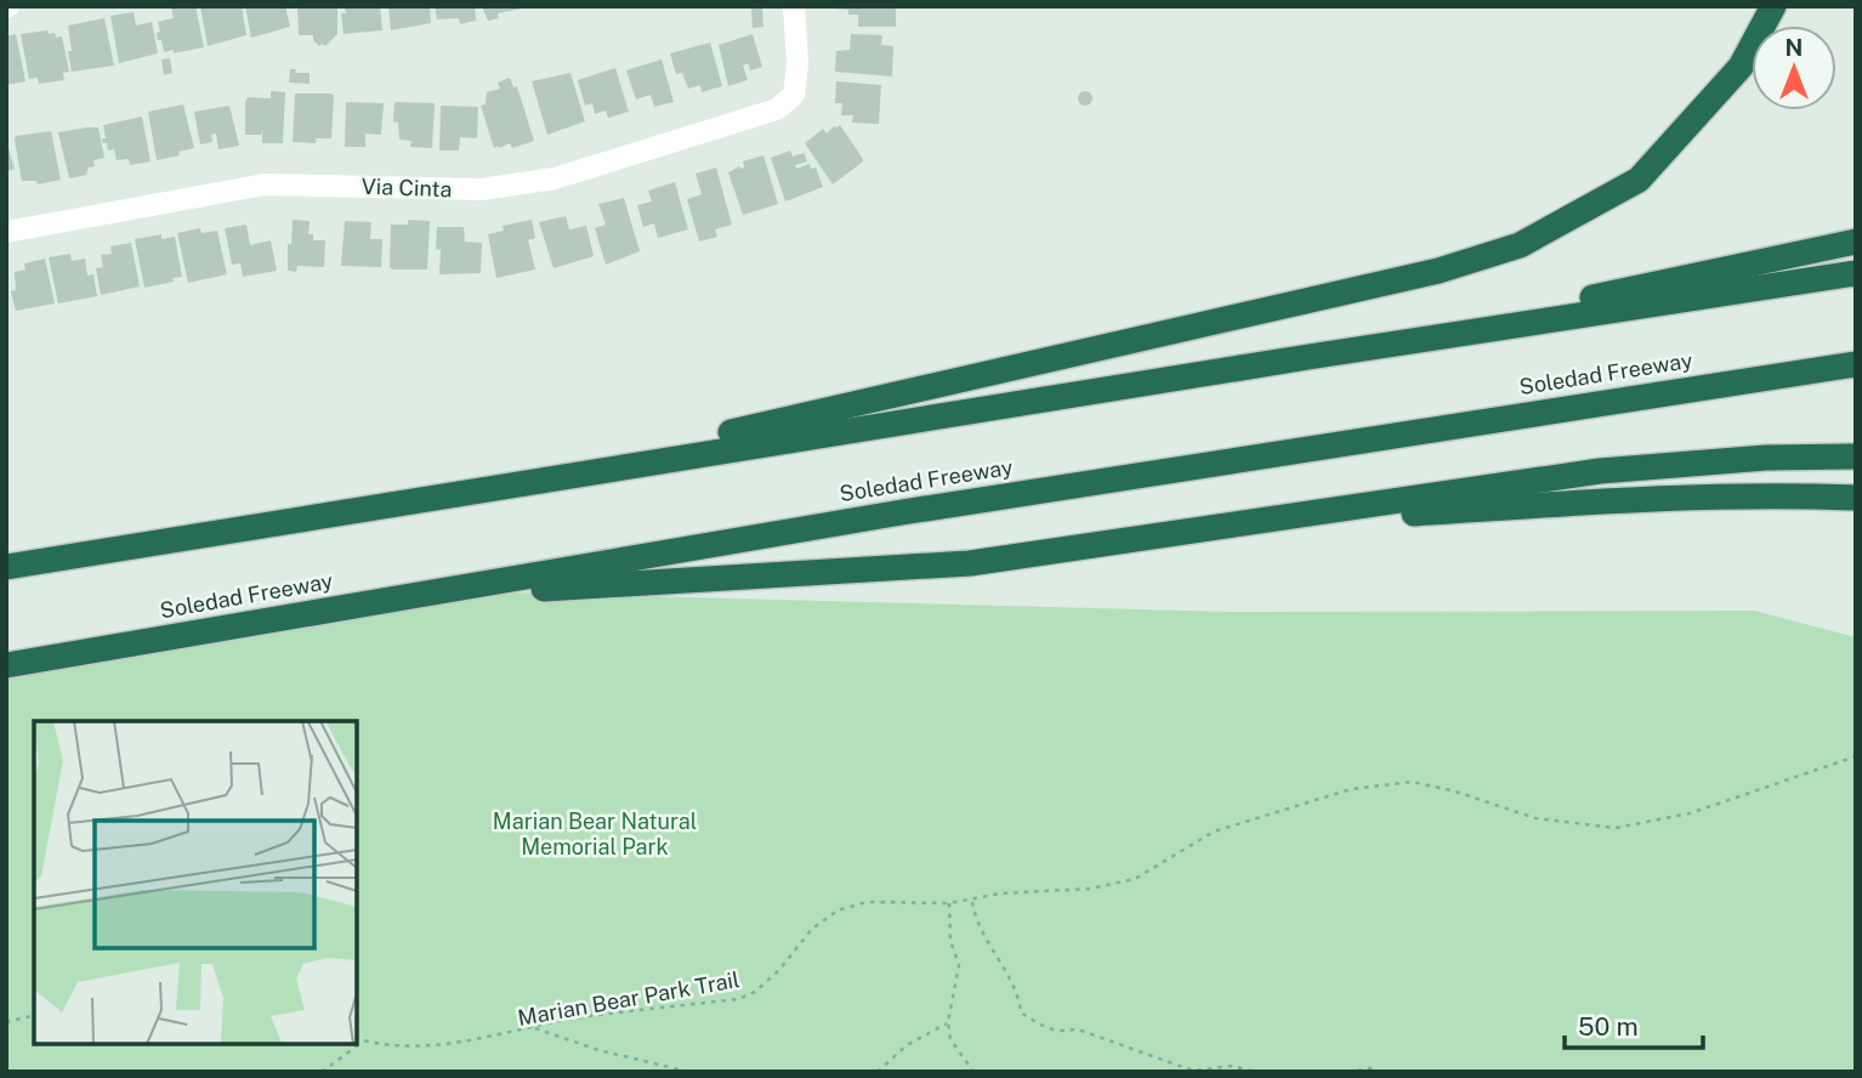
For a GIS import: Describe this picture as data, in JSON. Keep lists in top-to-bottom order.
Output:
{
  "streets": {
    "highway": ["Soledad Freeway"],
    "street": ["Via Cinta"],
    "path": ["Marian Bear Park Trail"]
  },
  "parks": ["Marian Bear Natural Memorial Park"],
  "scale_bar": "50 m",
  "north": "top"
}
